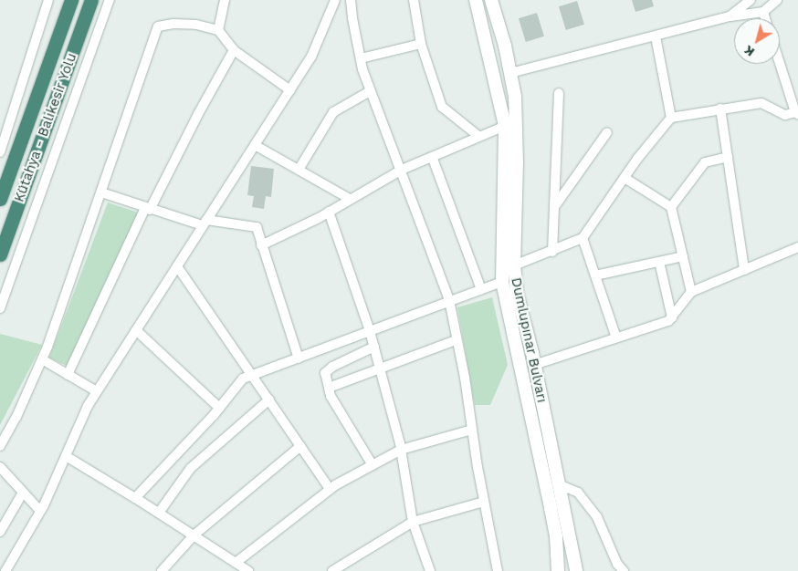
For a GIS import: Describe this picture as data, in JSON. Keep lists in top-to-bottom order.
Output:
{
  "streets": {
    "highway": ["Kütahya - Balıkesir Yolu"],
    "main road": ["Dumlupınar Bulvarı"]
  },
  "north": "bottom left"
}
